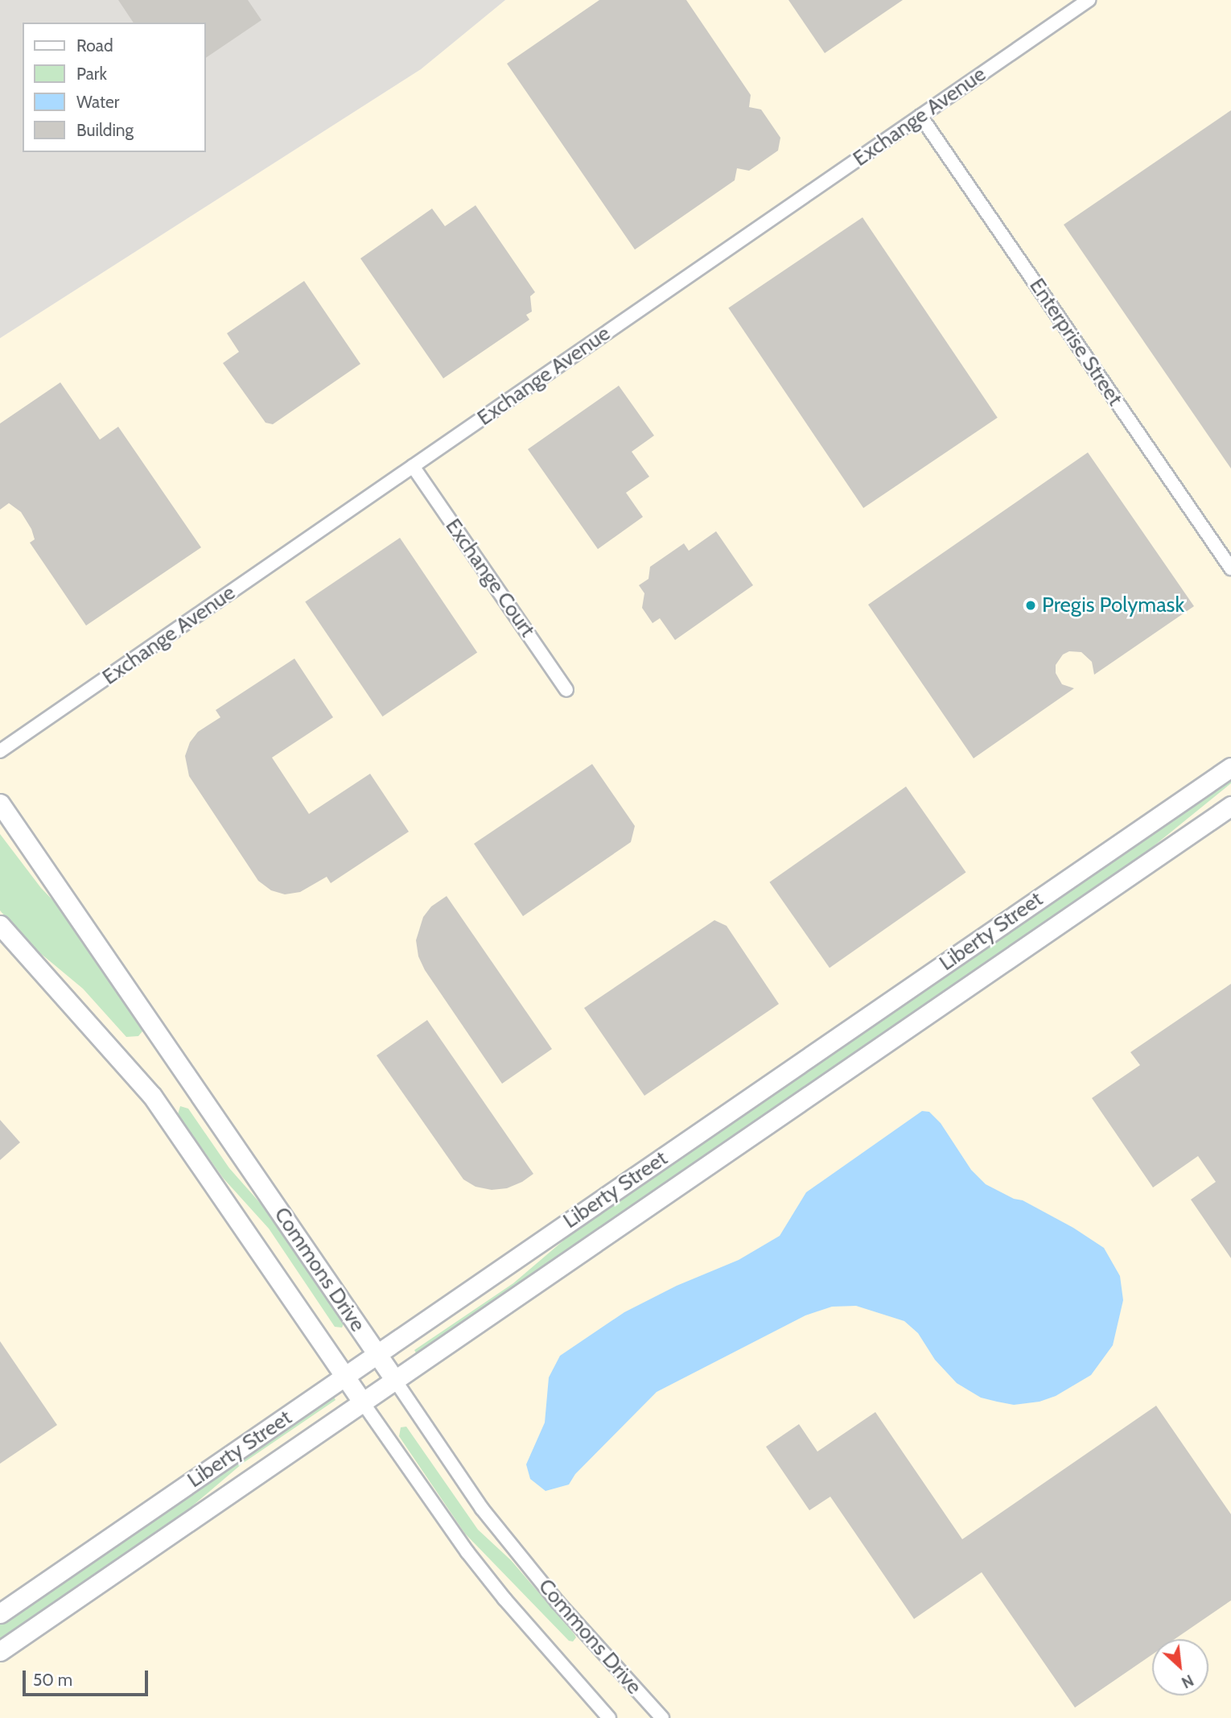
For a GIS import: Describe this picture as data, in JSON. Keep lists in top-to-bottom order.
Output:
{
  "streets": {
    "street": [
      "Exchange Avenue",
      "Enterprise Street",
      "Exchange Court",
      "Liberty Street",
      "Commons Drive"
    ]
  },
  "crossings": [
    ["Exchange Avenue", "Enterprise Street"],
    ["Exchange Avenue", "Exchange Court"],
    ["Liberty Street", "Commons Drive"]
  ],
  "places": ["Pregis Polymask"],
  "legend": [
    "Road",
    "Park",
    "Water",
    "Building"
  ],
  "scale_bar": "50 m",
  "north": "bottom right"
}
